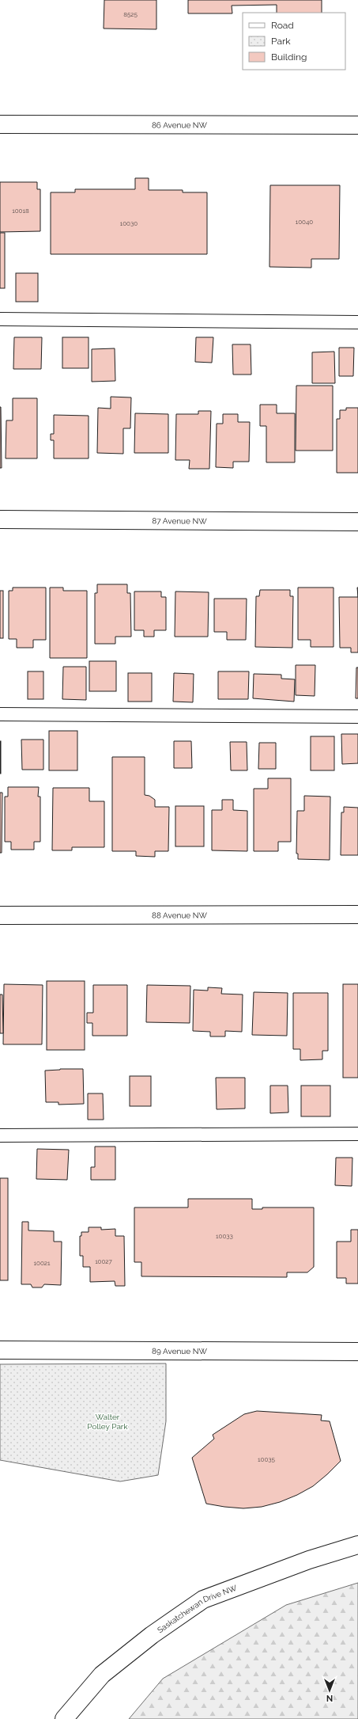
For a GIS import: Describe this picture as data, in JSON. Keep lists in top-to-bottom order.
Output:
{
  "streets": {
    "street": [
      "86 Avenue NW",
      "87 Avenue NW",
      "88 Avenue NW",
      "89 Avenue NW",
      "Saskatchewan Drive NW"
    ]
  },
  "parks": ["Walter Polley Park"],
  "house_numbers": [
    "8525",
    "10018",
    "10040",
    "10030",
    "10033",
    "10027",
    "10021",
    "10035"
  ],
  "legend": ["Road", "Park", "Building"],
  "north": "bottom"
}
